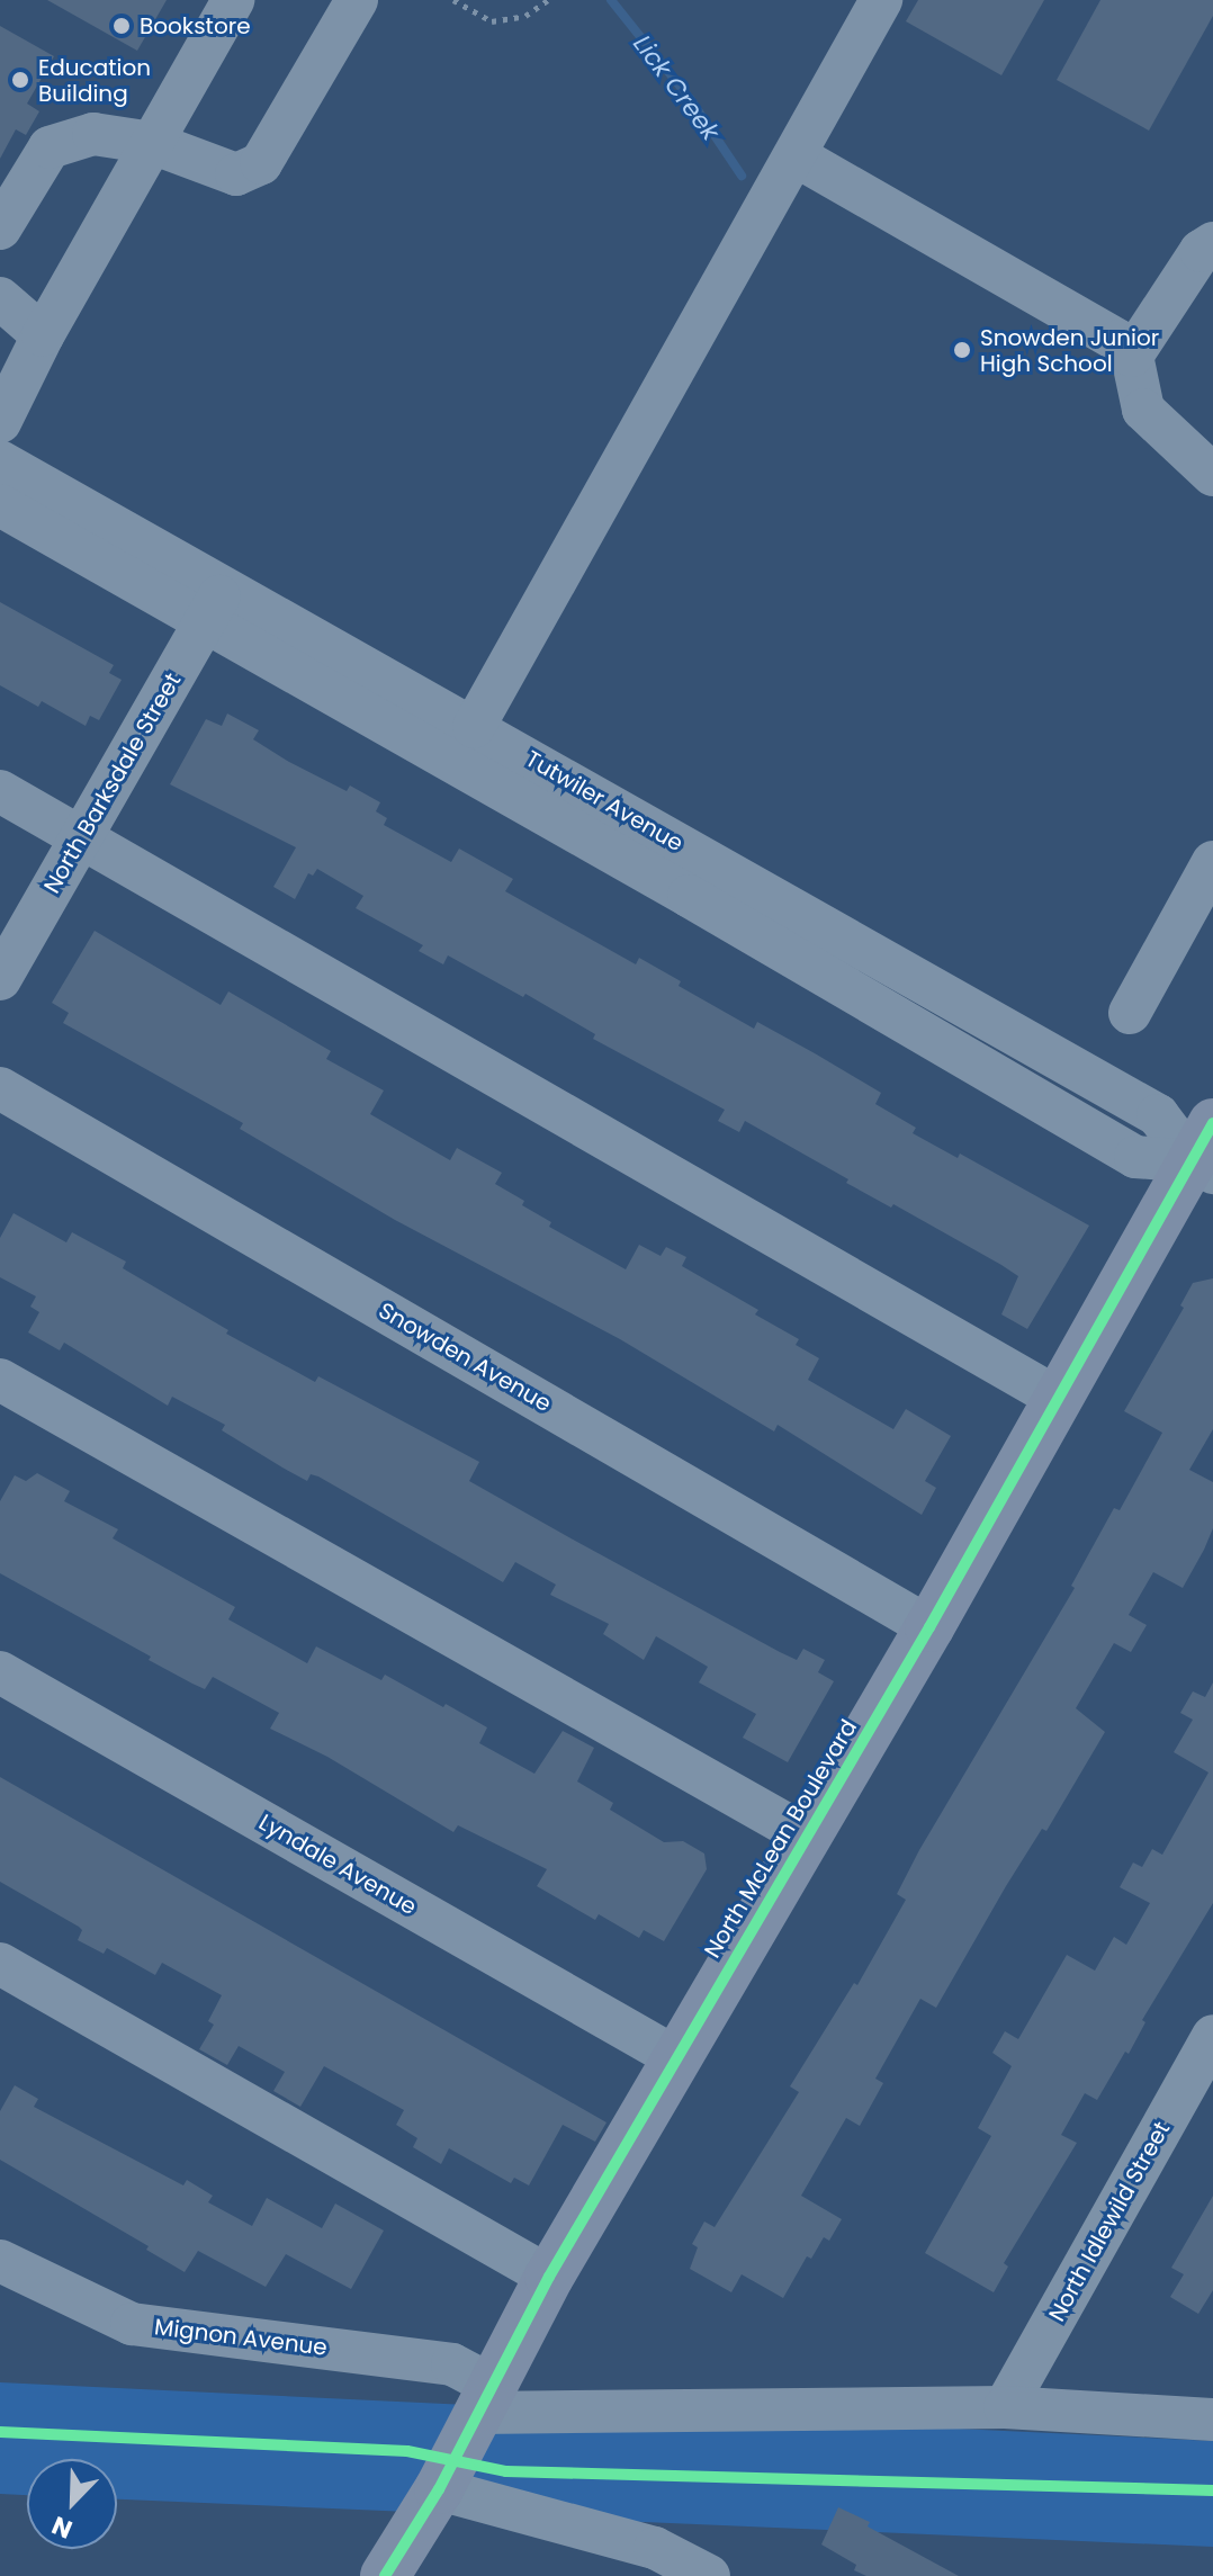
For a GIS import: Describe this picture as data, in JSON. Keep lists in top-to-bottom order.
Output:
{
  "streets": {
    "main road": ["North McLean Boulevard"],
    "street": [
      "North Barksdale Street",
      "Tutwiler Avenue",
      "Snowden Avenue",
      "Lyndale Avenue",
      "North Idlewild Street",
      "Mignon Avenue"
    ]
  },
  "crossings": [
    ["North Barksdale Street", "Tutwiler Avenue"],
    ["Tutwiler Avenue", "North McLean Boulevard"],
    ["Snowden Avenue", "North McLean Boulevard"],
    ["North McLean Boulevard", "Lyndale Avenue"],
    ["North McLean Boulevard", "Mignon Avenue"]
  ],
  "water": ["Lick Creek"],
  "places": ["Bookstore", "Education Building", "Snowden Junior High School"],
  "north": "bottom left"
}
